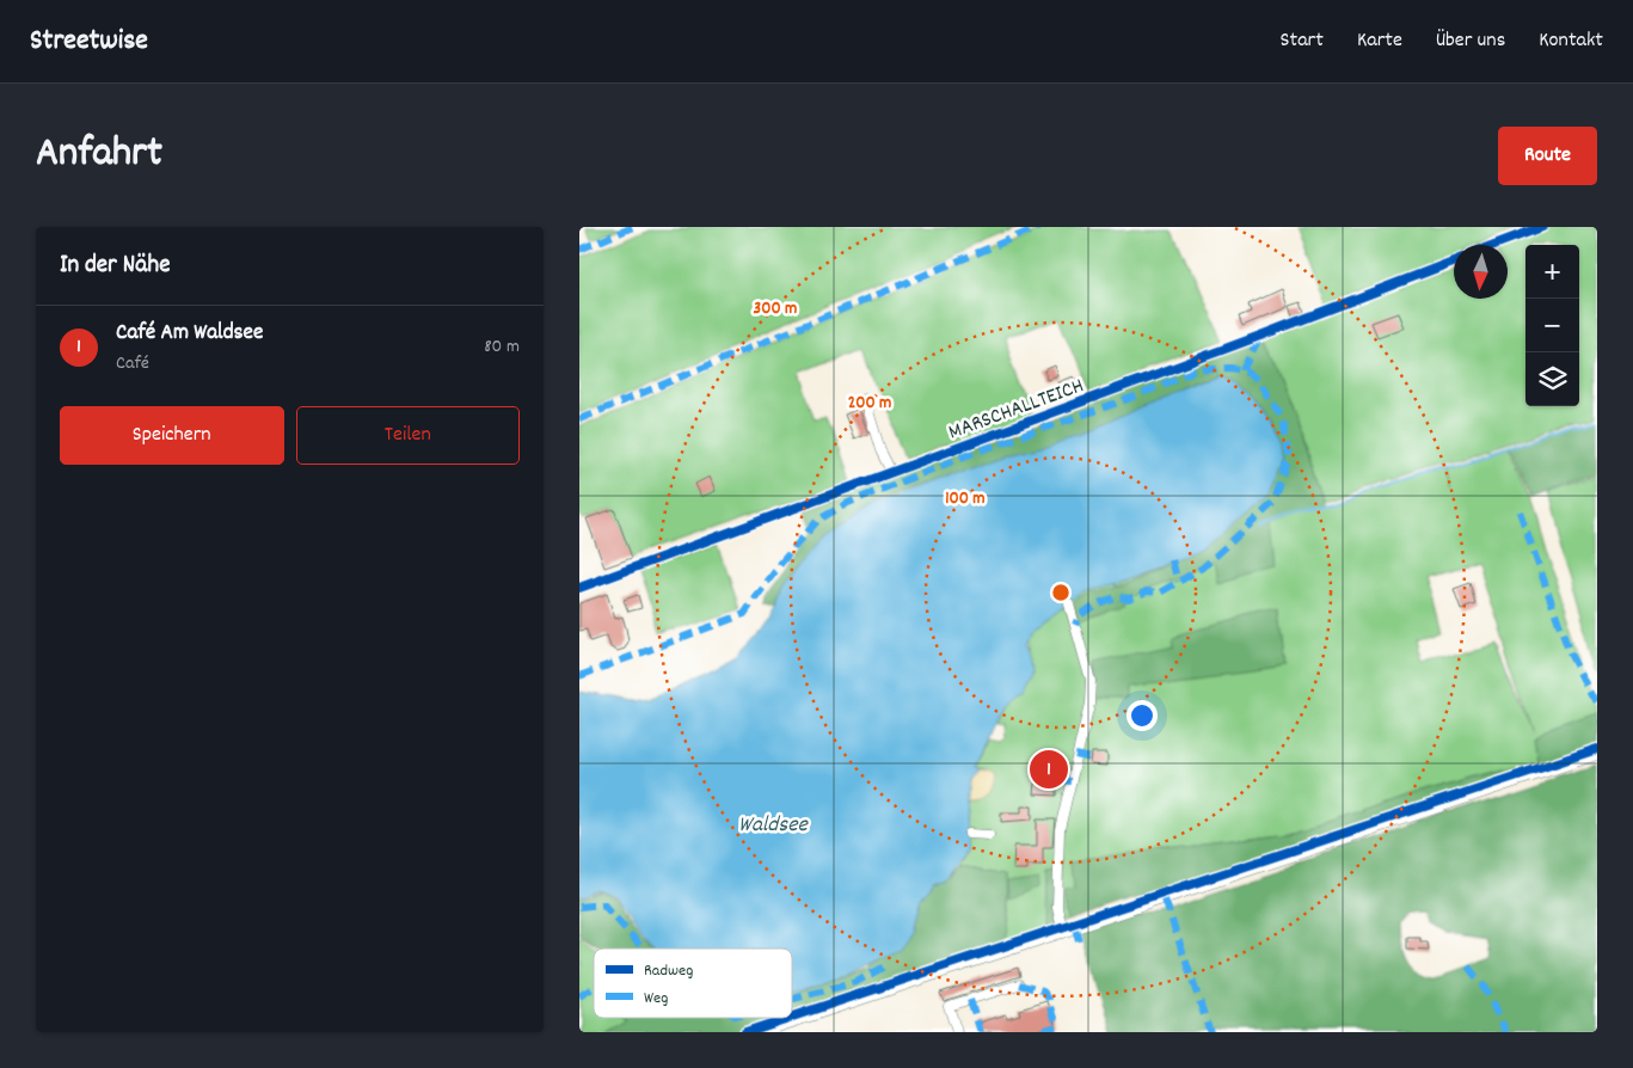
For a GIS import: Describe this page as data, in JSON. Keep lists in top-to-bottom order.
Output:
{
  "streets": {
    "street": ["MARSCHALLTEICH"]
  },
  "water": ["Waldsee"],
  "legend": ["Radweg", "Weg"],
  "north": "bottom",
  "page": {
    "header": "Streetwise",
    "nav": [
      "Start",
      "Karte",
      "Über uns",
      "Kontakt"
    ],
    "title": "Anfahrt",
    "buttons": [
      "Route",
      ["Speichern", "Teilen"]
    ],
    "heading": "In der Nähe",
    "map_buttons": ["+", "−"],
    "list": [
      {
        "mark": "1",
        "name": "Café Am Waldsee",
        "note": "Café",
        "value": "80 m"
      }
    ],
    "pins": "1"
  },
  "rings": ["300 m", "200 m", "100 m"]
}
